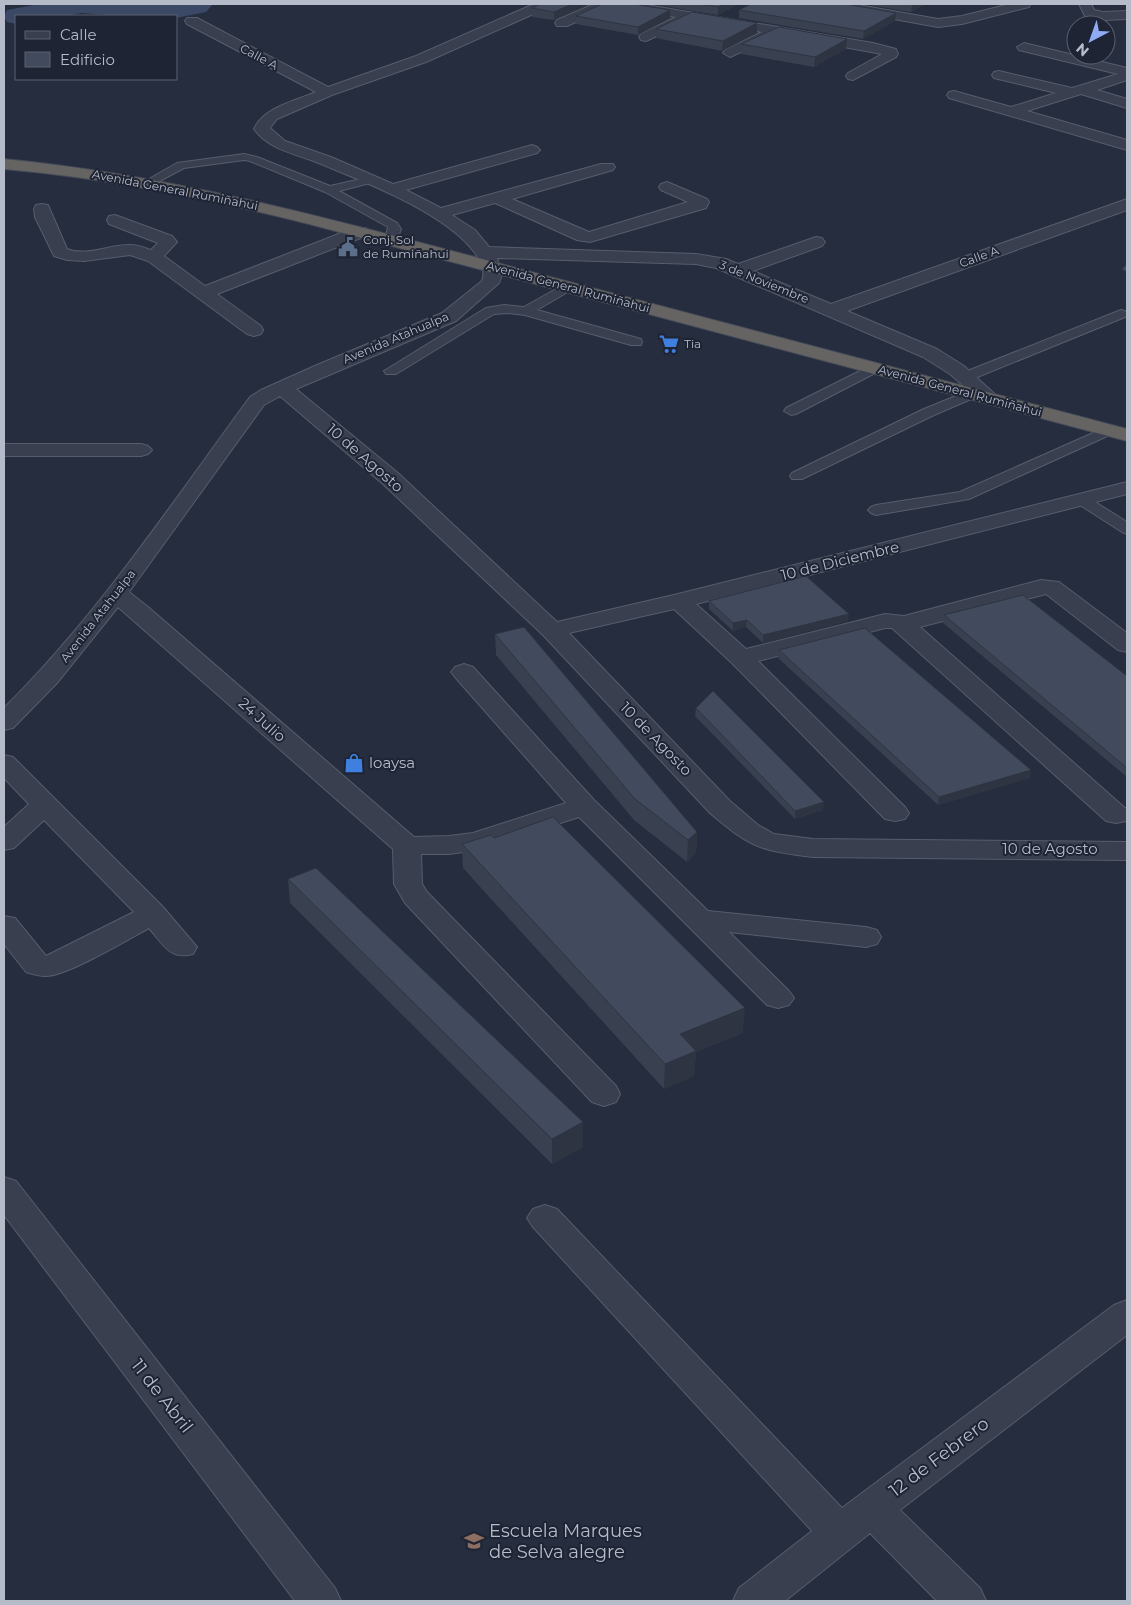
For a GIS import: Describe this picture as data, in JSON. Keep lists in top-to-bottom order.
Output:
{
  "streets": {
    "highway": ["Avenida General Rumiñahui"],
    "street": [
      "Calle A",
      "3 de Noviembre",
      "Avenida Atahualpa",
      "10 de Agosto",
      "10 de Diciembre",
      "24 Julio",
      "11 de Abril",
      "12 de Febrero"
    ]
  },
  "crossings": [
    ["Calle A", "3 de Noviembre"],
    ["Avenida General Rumiñahui", "3 de Noviembre"],
    ["Avenida General Rumiñahui", "Avenida Atahualpa"],
    ["3 de Noviembre", "Avenida Atahualpa"],
    ["Avenida Atahualpa", "10 de Agosto"],
    ["Avenida Atahualpa", "24 Julio"],
    ["10 de Agosto", "10 de Diciembre"]
  ],
  "places": {
    "public building": ["Conj. Sol de Rumiñahui"],
    "supermarket": ["Tia"],
    "shop": ["loaysa"],
    "school or university": ["Escuela Marques de Selva alegre"]
  },
  "legend": ["Calle", "Edificio"],
  "north": "bottom left"
}
